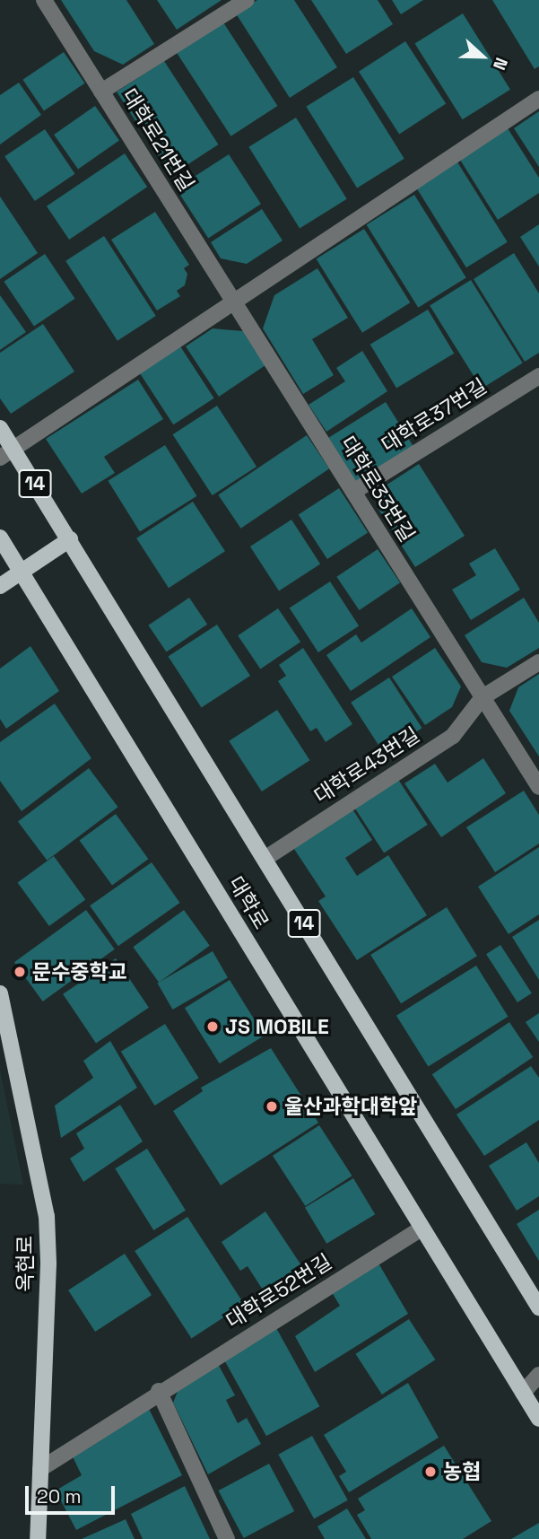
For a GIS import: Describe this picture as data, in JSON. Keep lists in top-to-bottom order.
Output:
{
  "streets": {
    "main road": ["14", "대학로", "옥현로"],
    "street": [
      "대학로21번길",
      "대학로37번길",
      "대학로33번길",
      "대학로43번길",
      "대학로52번길"
    ]
  },
  "crossings": [
    ["대학로21번길", "대학로33번길"],
    ["대학로37번길", "대학로33번길"],
    ["대학로33번길", "대학로43번길"],
    ["대학로43번길", "대학로"],
    ["대학로", "대학로52번길"],
    ["옥현로", "대학로52번길"]
  ],
  "places": [
    "문수중학교",
    "JS MOBILE",
    "울산과학대학앞",
    "농협"
  ],
  "scale_bar": "20 m",
  "north": "right"
}
